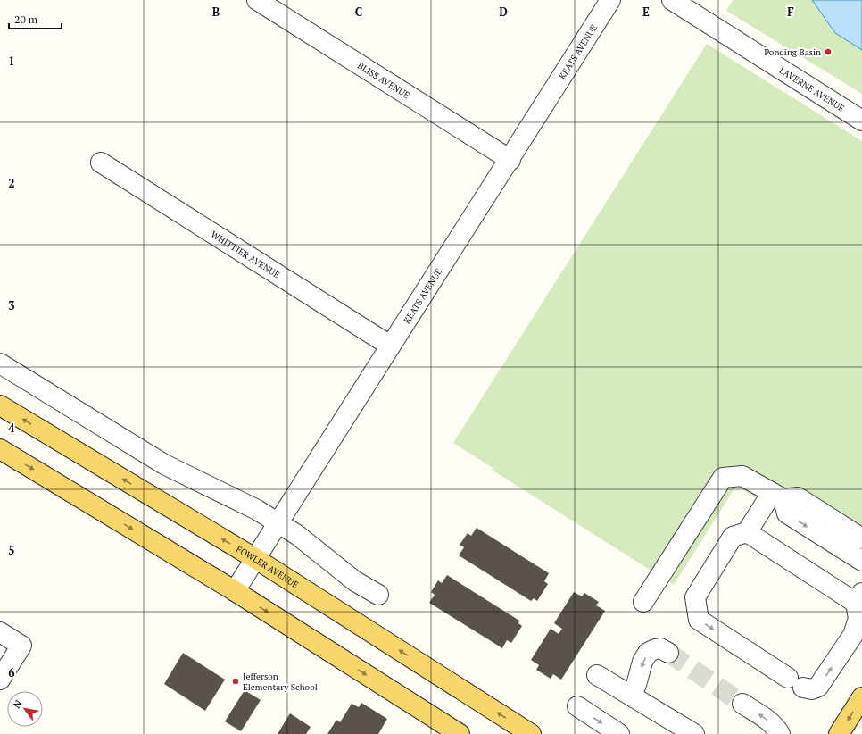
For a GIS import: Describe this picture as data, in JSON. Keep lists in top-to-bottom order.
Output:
{
  "streets": {
    "main road": ["FOWLER AVENUE"],
    "street": [
      "KEATS AVENUE",
      "BLISS AVENUE",
      "LAVERNE AVENUE",
      "WHITTIER AVENUE"
    ]
  },
  "crossings": [
    ["KEATS AVENUE", "BLISS AVENUE"],
    ["KEATS AVENUE", "WHITTIER AVENUE"],
    ["KEATS AVENUE", "FOWLER AVENUE"]
  ],
  "places": ["Ponding Basin", "Jefferson Elementary School"],
  "scale_bar": "20 m",
  "north": "top left",
  "grid": {
    "columns": [
      "B",
      "C",
      "D",
      "E",
      "F"
    ],
    "rows": [
      "1",
      "2",
      "3",
      "4",
      "5",
      "6"
    ]
  }
}
